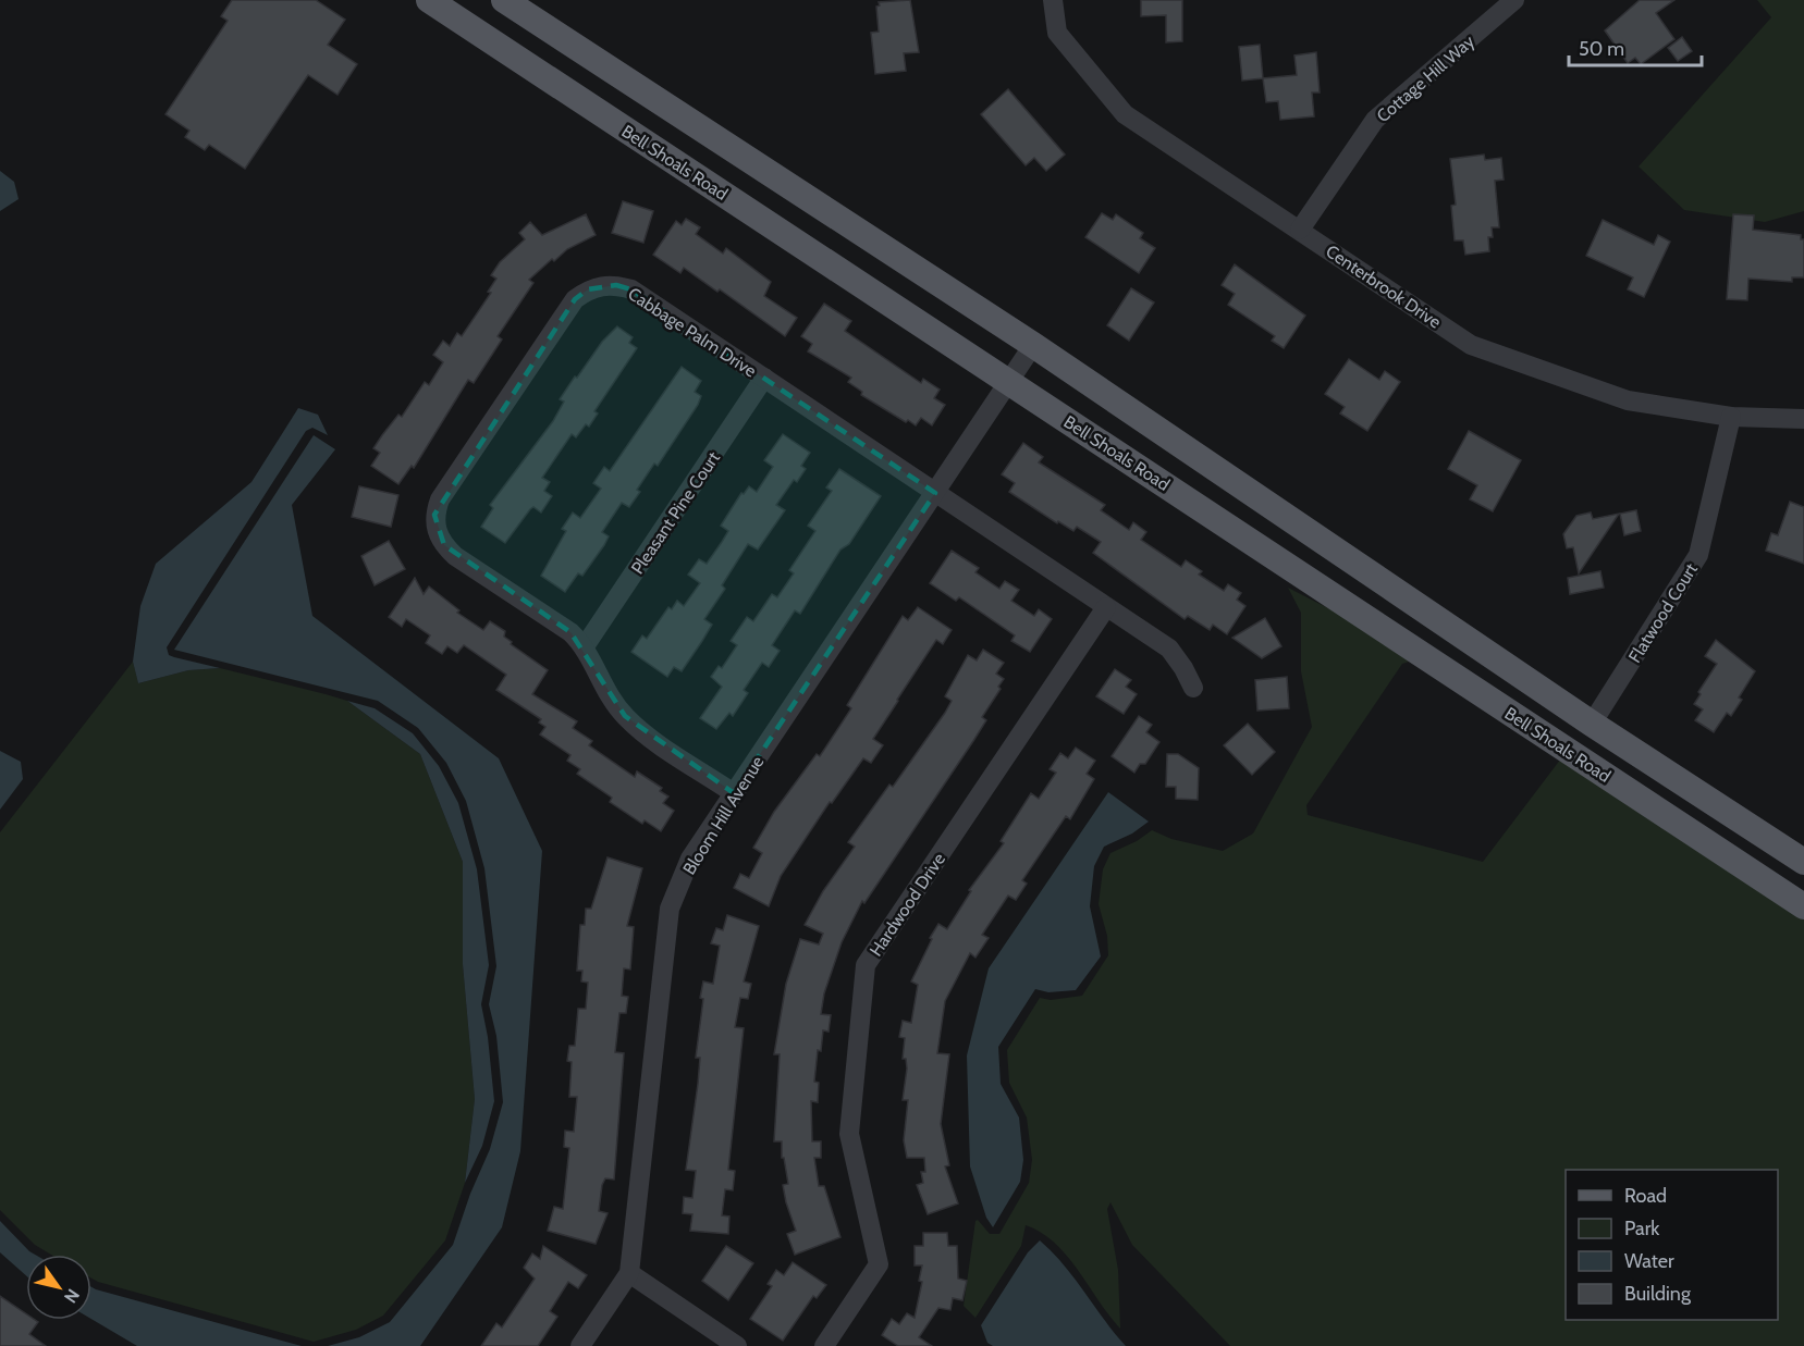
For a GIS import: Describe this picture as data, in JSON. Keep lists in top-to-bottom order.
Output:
{
  "streets": {
    "main road": ["Bell Shoals Road"],
    "street": [
      "Cottage Hill Way",
      "Centerbrook Drive",
      "Cabbage Palm Drive",
      "Pleasant Pine Court",
      "Flatwood Court",
      "Bloom Hill Avenue",
      "Hardwood Drive"
    ]
  },
  "crossings": [
    ["Cottage Hill Way", "Centerbrook Drive"],
    ["Bell Shoals Road", "Flatwood Court"],
    ["Bell Shoals Road", "Bloom Hill Avenue"],
    ["Centerbrook Drive", "Flatwood Court"],
    ["Cabbage Palm Drive", "Pleasant Pine Court"],
    ["Cabbage Palm Drive", "Bloom Hill Avenue"],
    ["Cabbage Palm Drive", "Hardwood Drive"]
  ],
  "legend": [
    "Road",
    "Park",
    "Water",
    "Building"
  ],
  "scale_bar": "50 m",
  "north": "bottom right"
}
